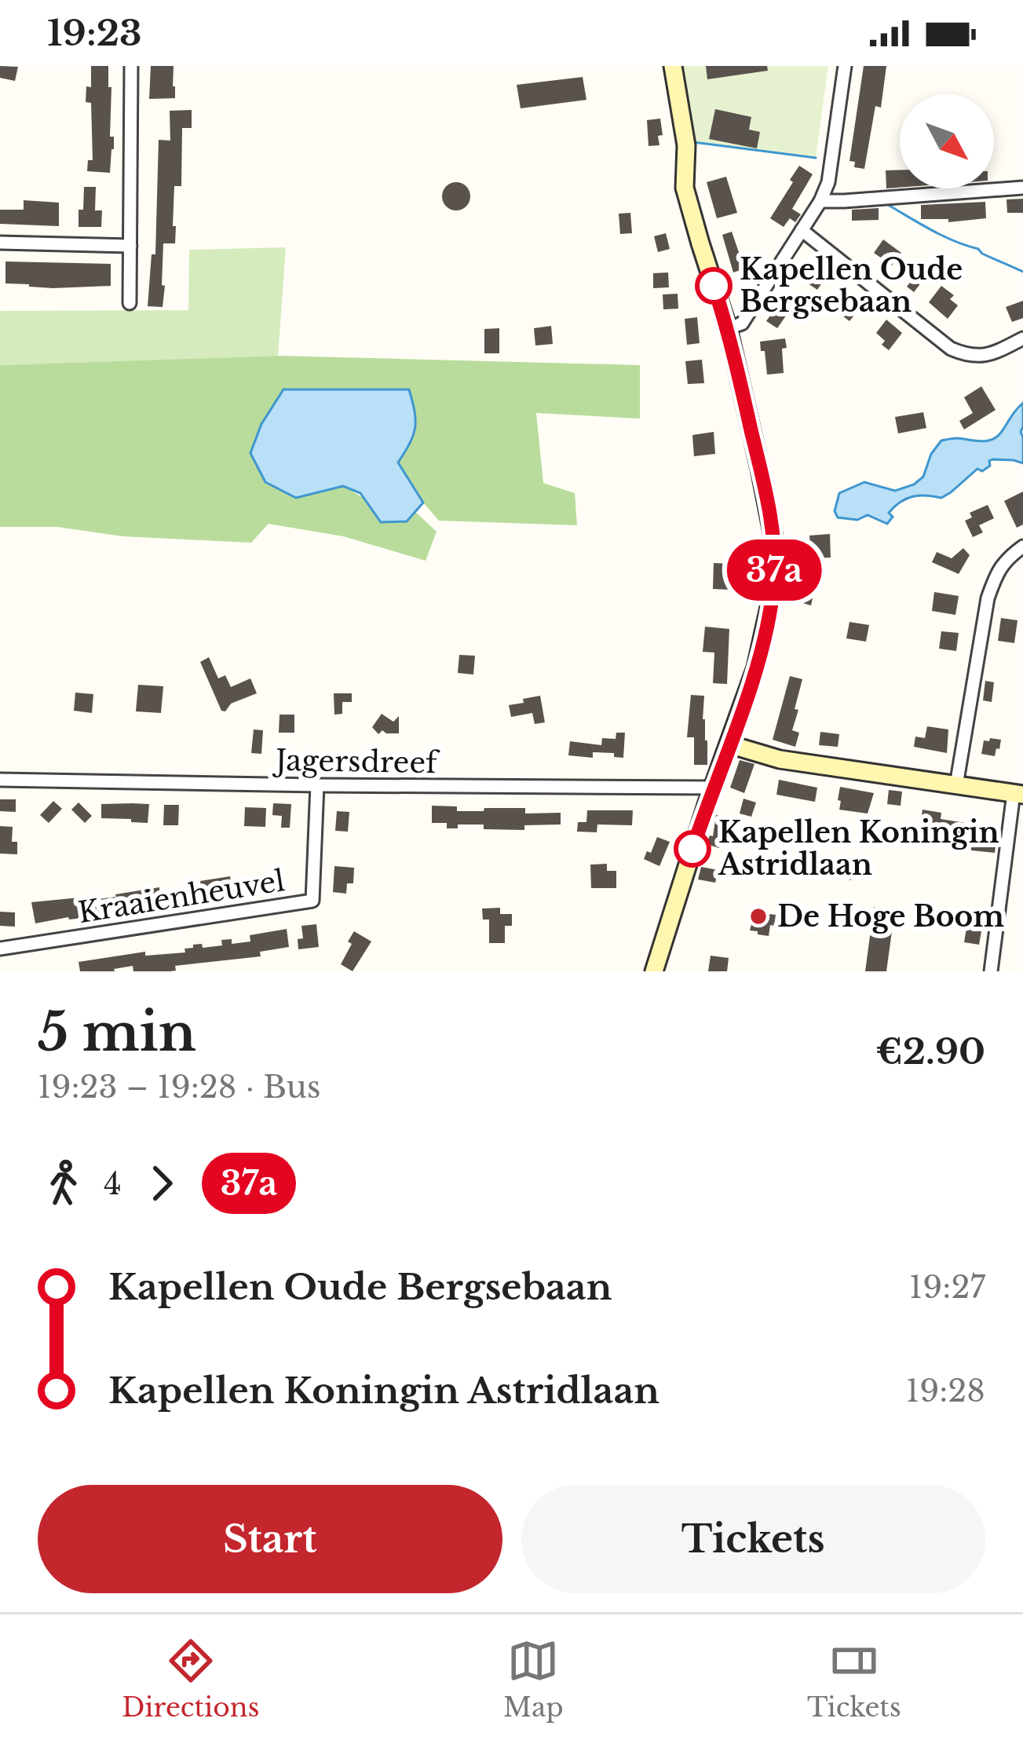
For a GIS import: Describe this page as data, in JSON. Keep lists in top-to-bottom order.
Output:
{
  "streets": {
    "street": ["Jagersdreef", "Kraaienheuvel"]
  },
  "crossings": [
    ["Jagersdreef", "Kraaienheuvel"]
  ],
  "places": ["Kapellen Oude Bergsebaan", "Kapellen Koningin Astridlaan", "De Hoge Boom"],
  "lines": ["bus line 37a"],
  "north": "bottom right",
  "page": {
    "status": "19:23",
    "on_map": "37a",
    "heading": ["5 min", "19:23 – 19:28 · Bus", "€2.90"],
    "legs": ["4", "37a"],
    "list": [
      {
        "name": "Kapellen Oude Bergsebaan",
        "value": "19:27"
      },
      {
        "name": "Kapellen Koningin Astridlaan",
        "value": "19:28"
      }
    ],
    "buttons": ["Start", "Tickets"],
    "tabs": ["Directions", "Map", "Tickets"]
  }
}
